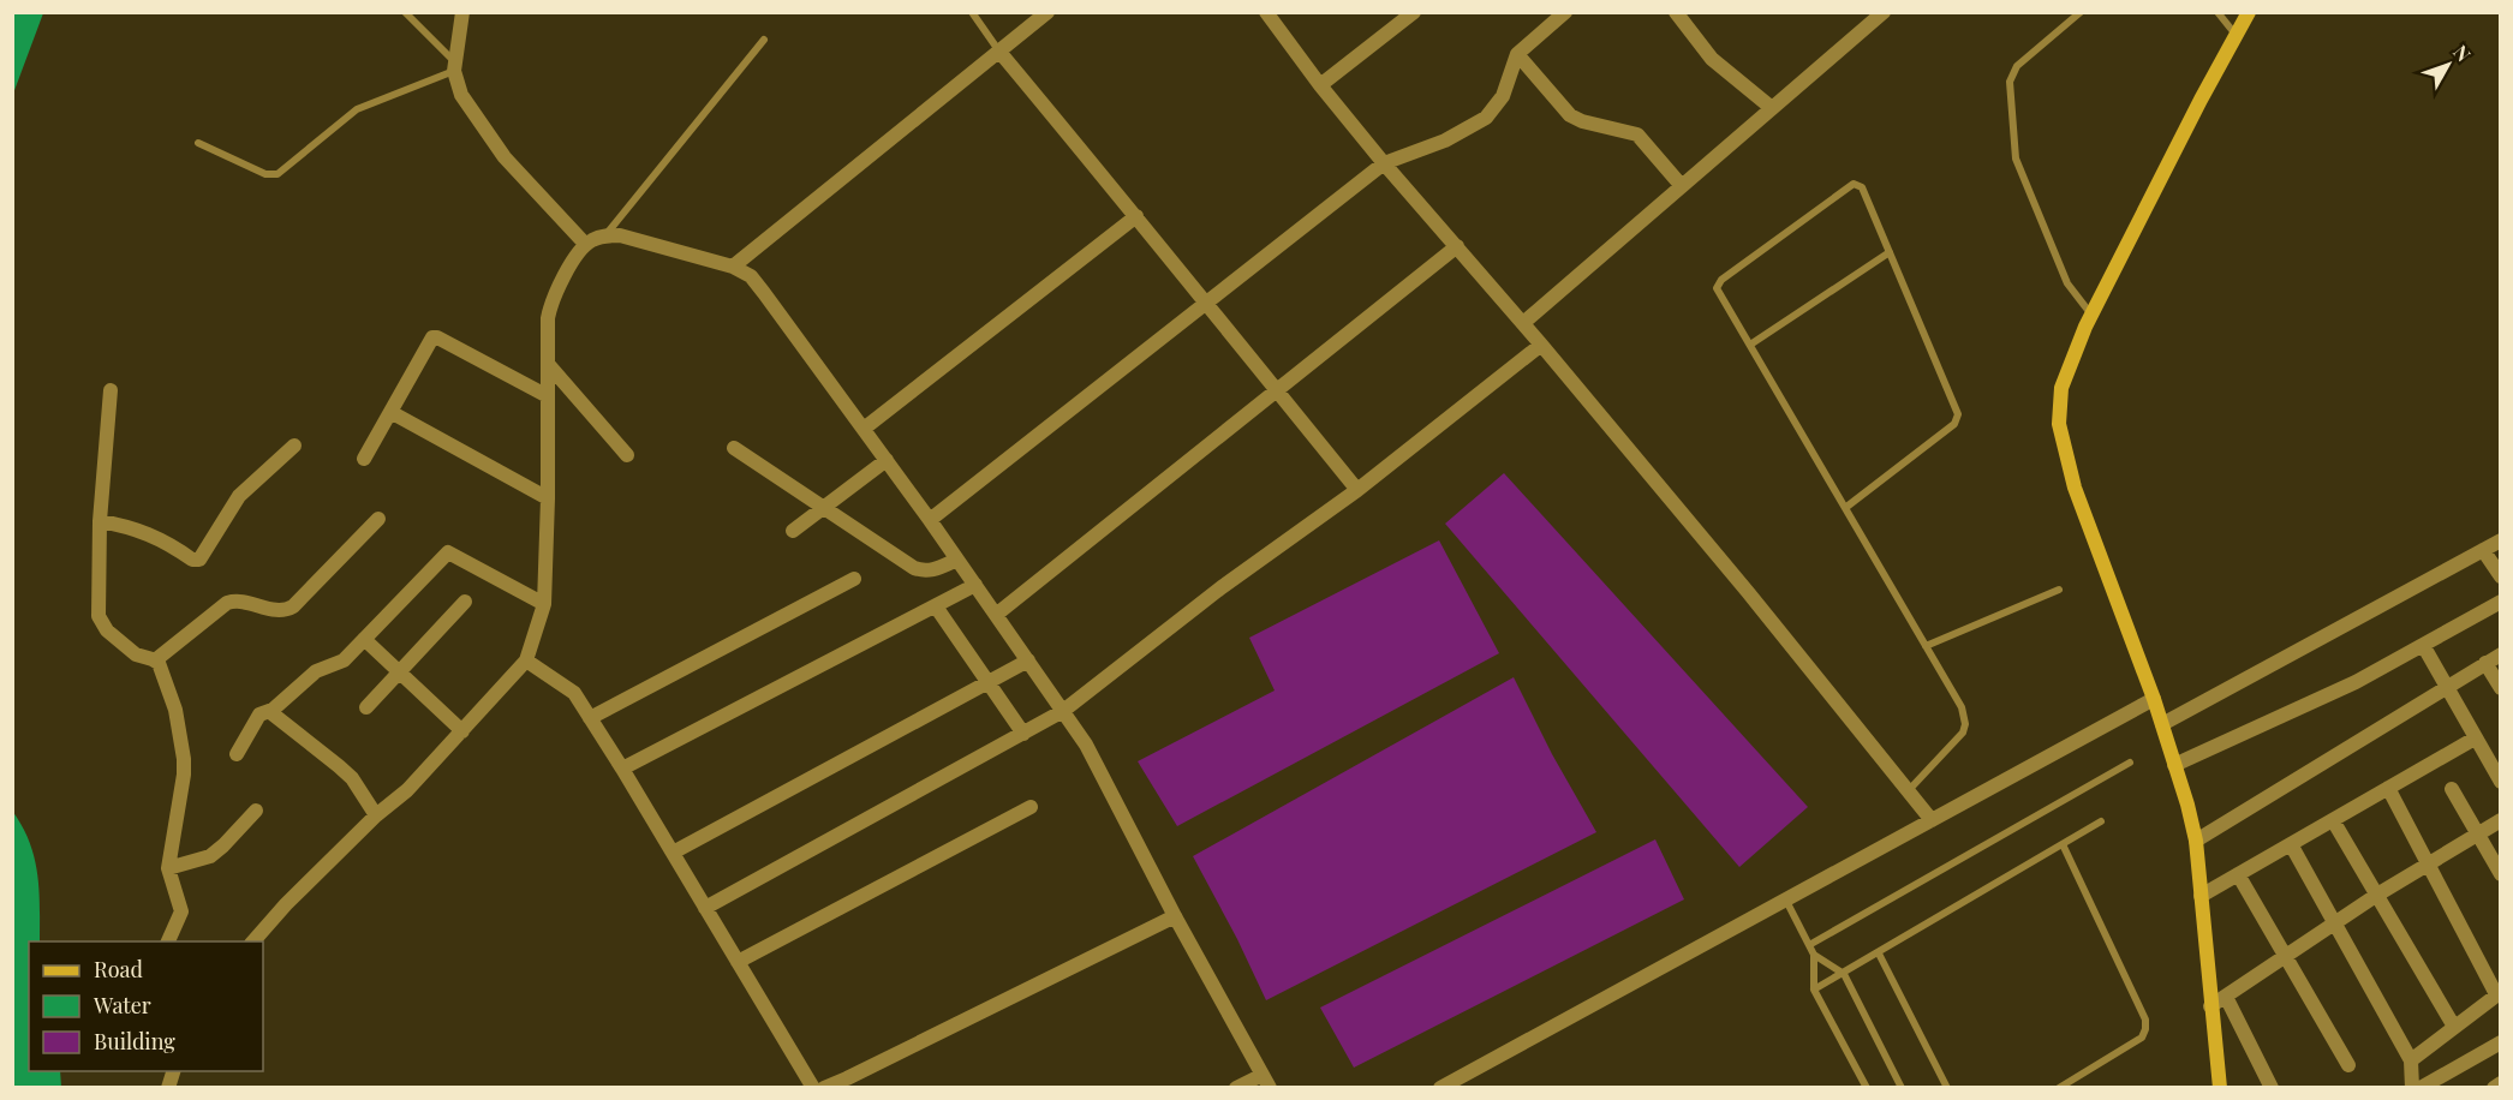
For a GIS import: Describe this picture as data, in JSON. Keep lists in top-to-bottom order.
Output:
{
  "legend": ["Road", "Water", "Building"],
  "north": "top right"
}
